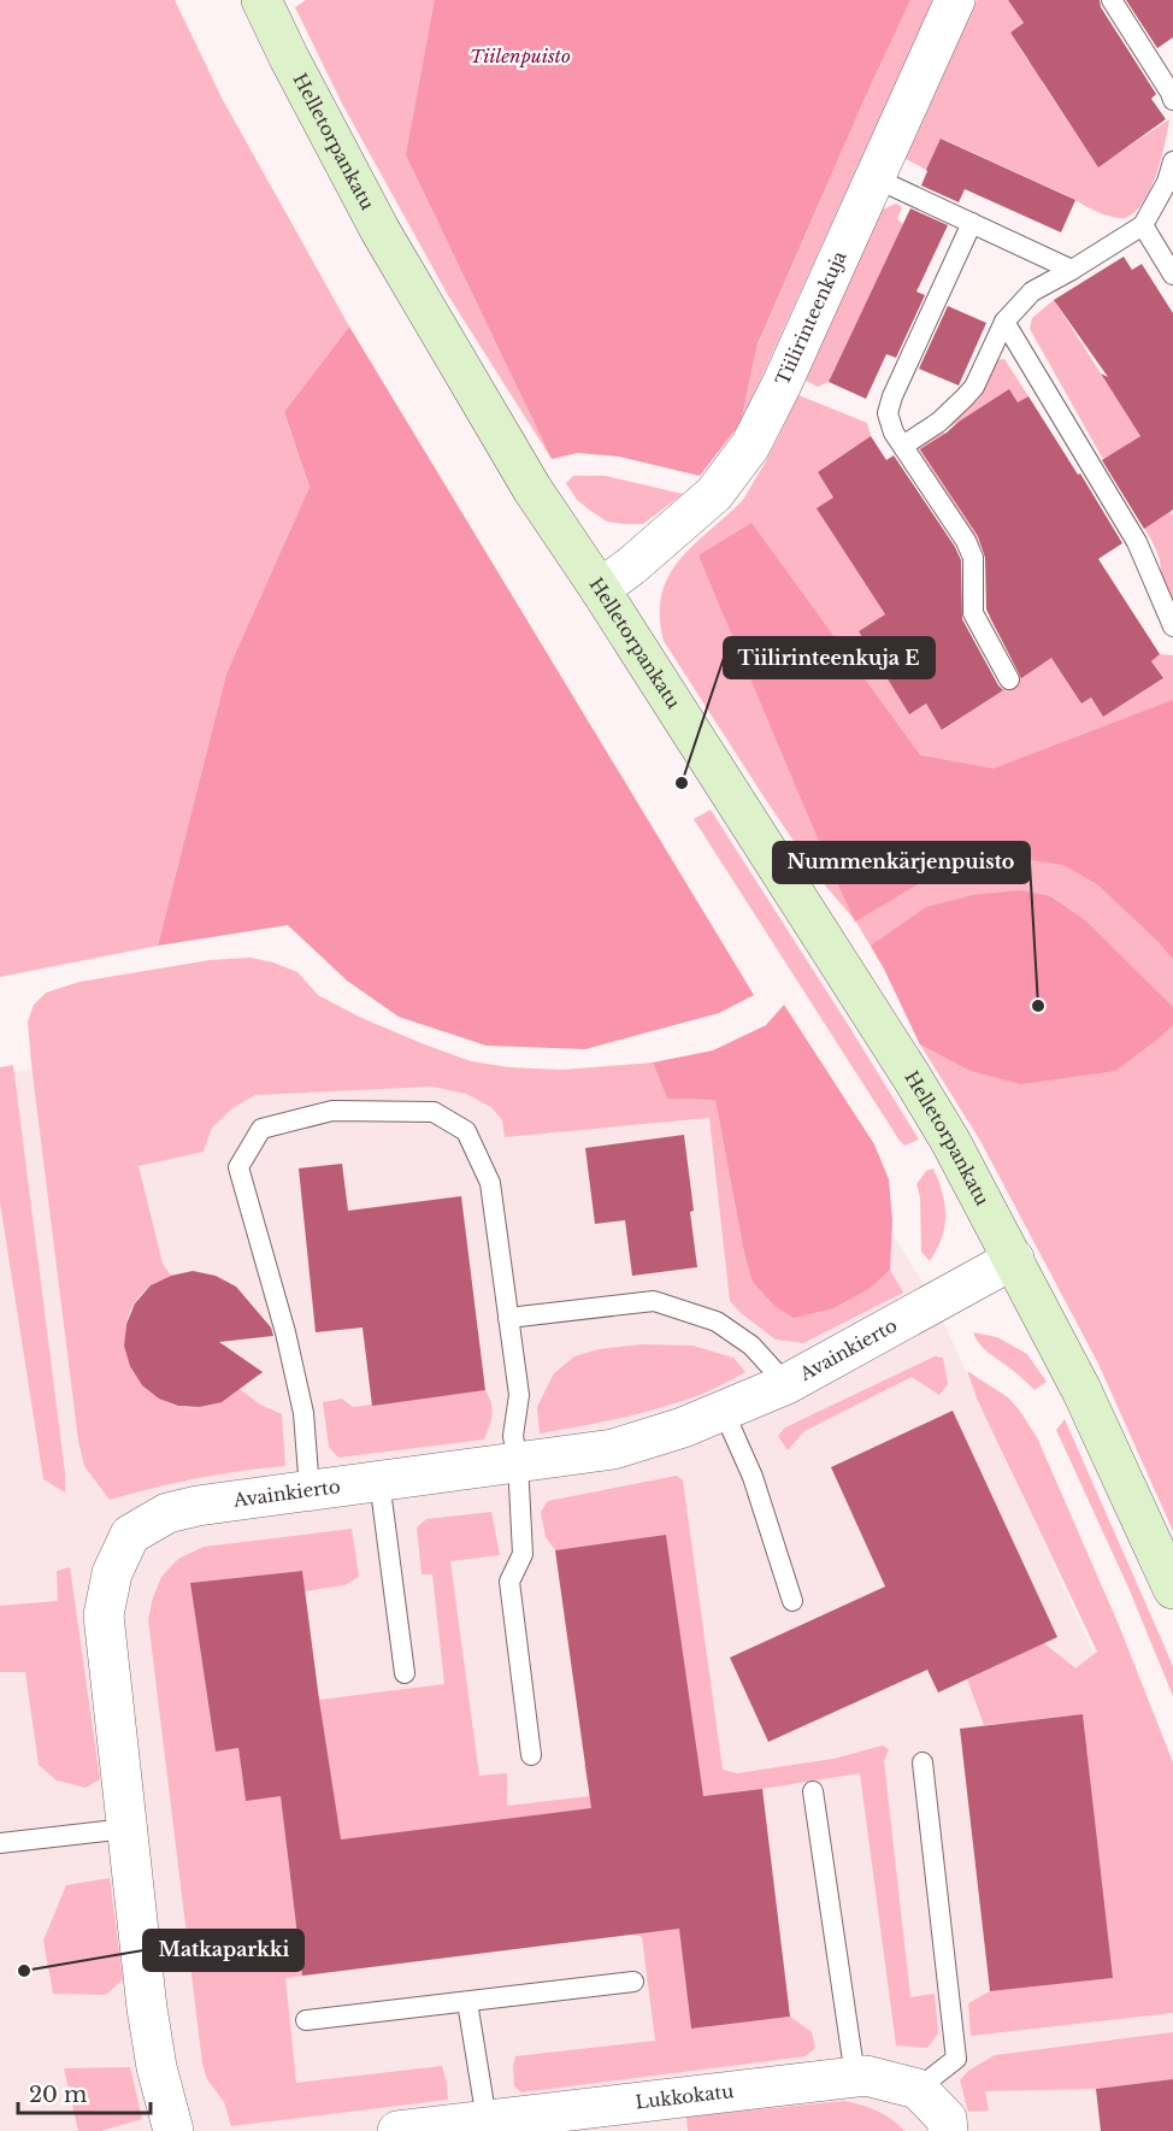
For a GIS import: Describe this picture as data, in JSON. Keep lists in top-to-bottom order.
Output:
{
  "streets": {
    "street": [
      "Helletorpankatu",
      "Tiilirinteenkuja",
      "Avainkierto",
      "Lukkokatu"
    ]
  },
  "crossings": [
    ["Helletorpankatu", "Tiilirinteenkuja"],
    ["Helletorpankatu", "Avainkierto"]
  ],
  "parks": ["Tiilenpuisto"],
  "places": ["Tiilirinteenkuja E", "Nummenkärjenpuisto", "Matkaparkki"],
  "scale_bar": "20 m"
}
